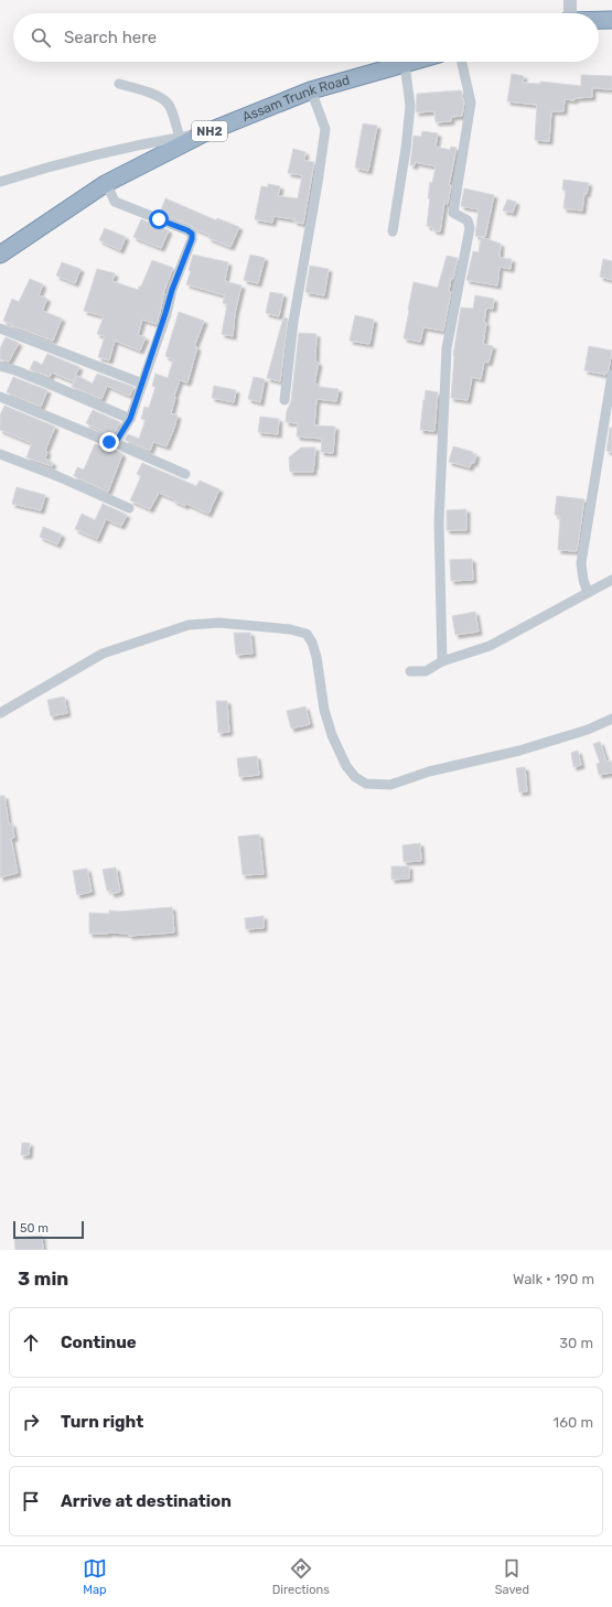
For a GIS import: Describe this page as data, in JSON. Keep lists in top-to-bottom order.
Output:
{
  "streets": {
    "highway": ["Assam Trunk Road", "NH2"]
  },
  "scale_bar": "50 m",
  "page": {
    "search": "Search here",
    "scale": "50 m",
    "heading": ["3 min", "Walk · 190 m"],
    "list": [
      ["Continue", "30 m"],
      ["Turn right", "160 m"],
      "Arrive at destination"
    ],
    "nav": ["Map", "Directions", "Saved"]
  }
}
